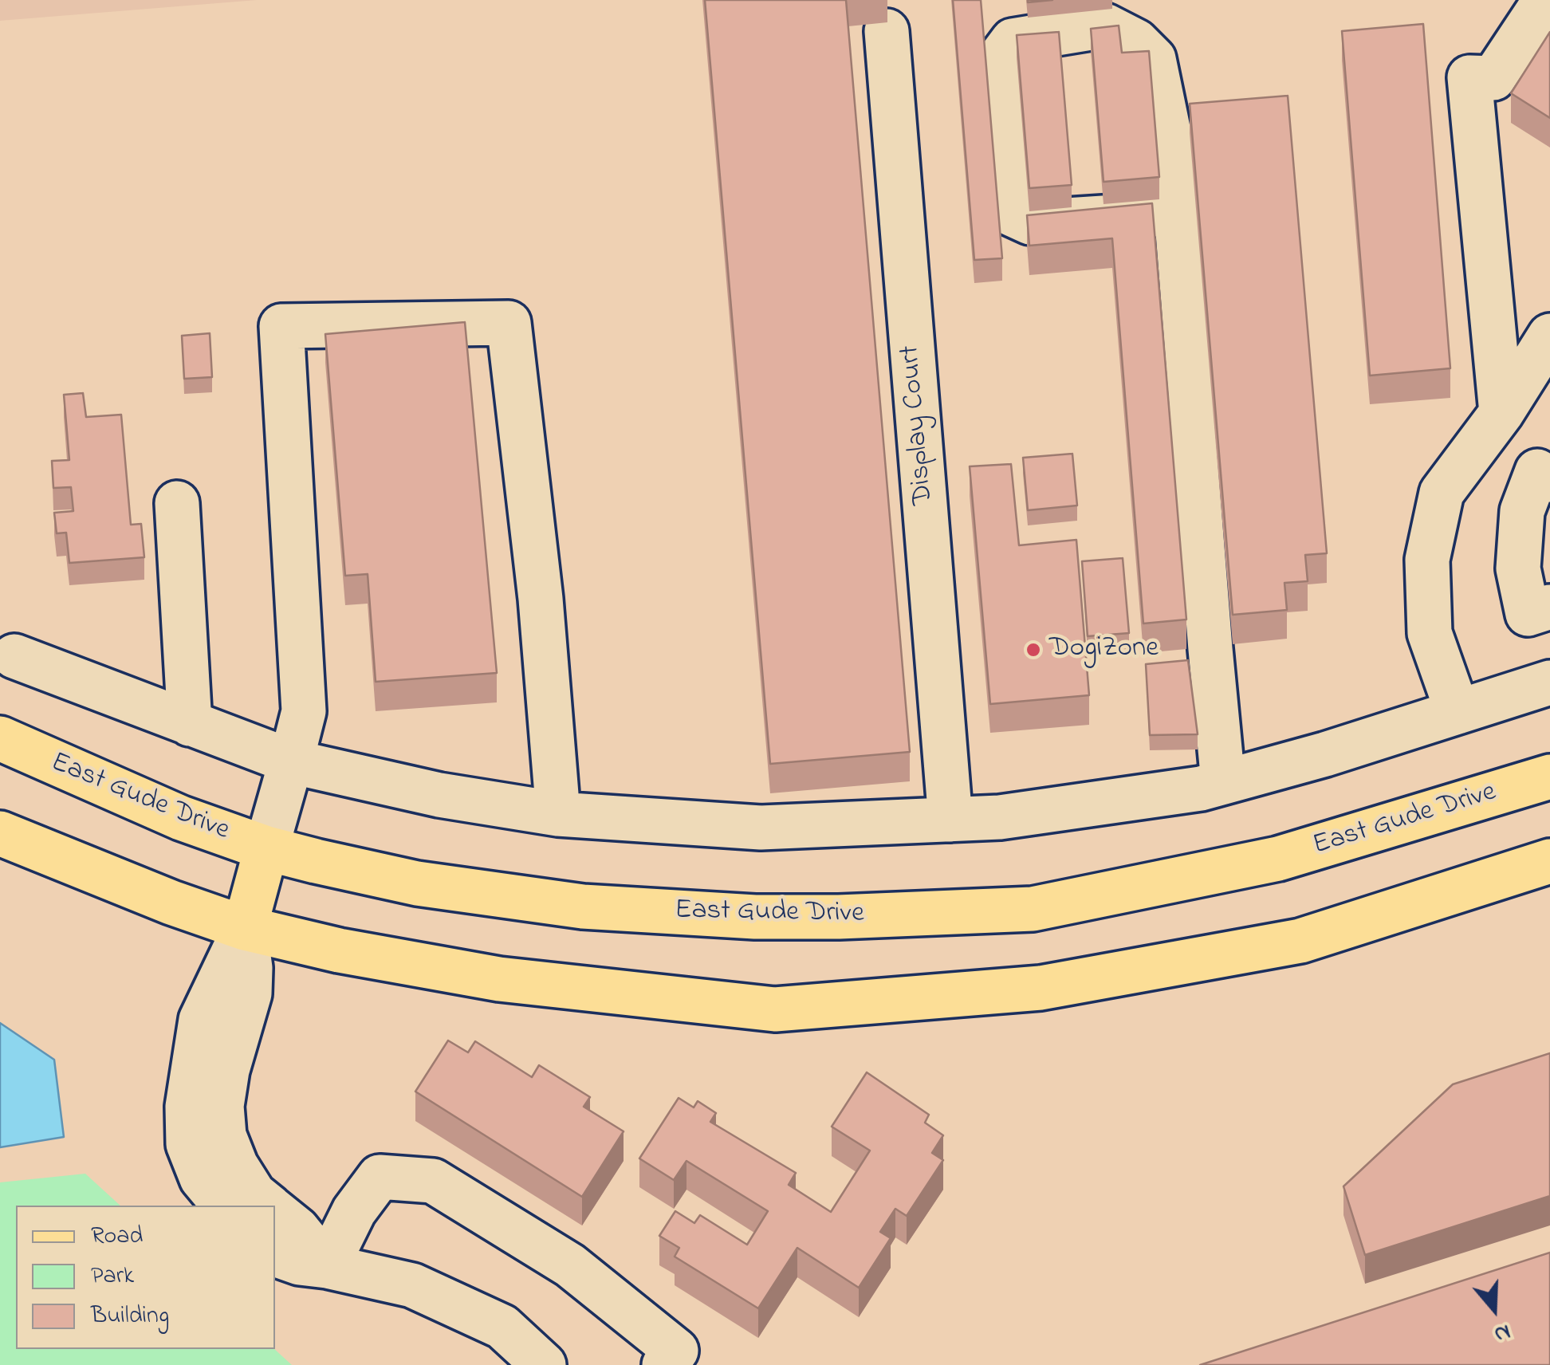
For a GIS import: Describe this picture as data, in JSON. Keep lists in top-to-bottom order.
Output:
{
  "streets": {
    "main road": ["East Gude Drive"],
    "lane": ["Display Court"]
  },
  "places": ["DogiZone"],
  "legend": ["Road", "Park", "Building"],
  "north": "bottom"
}
